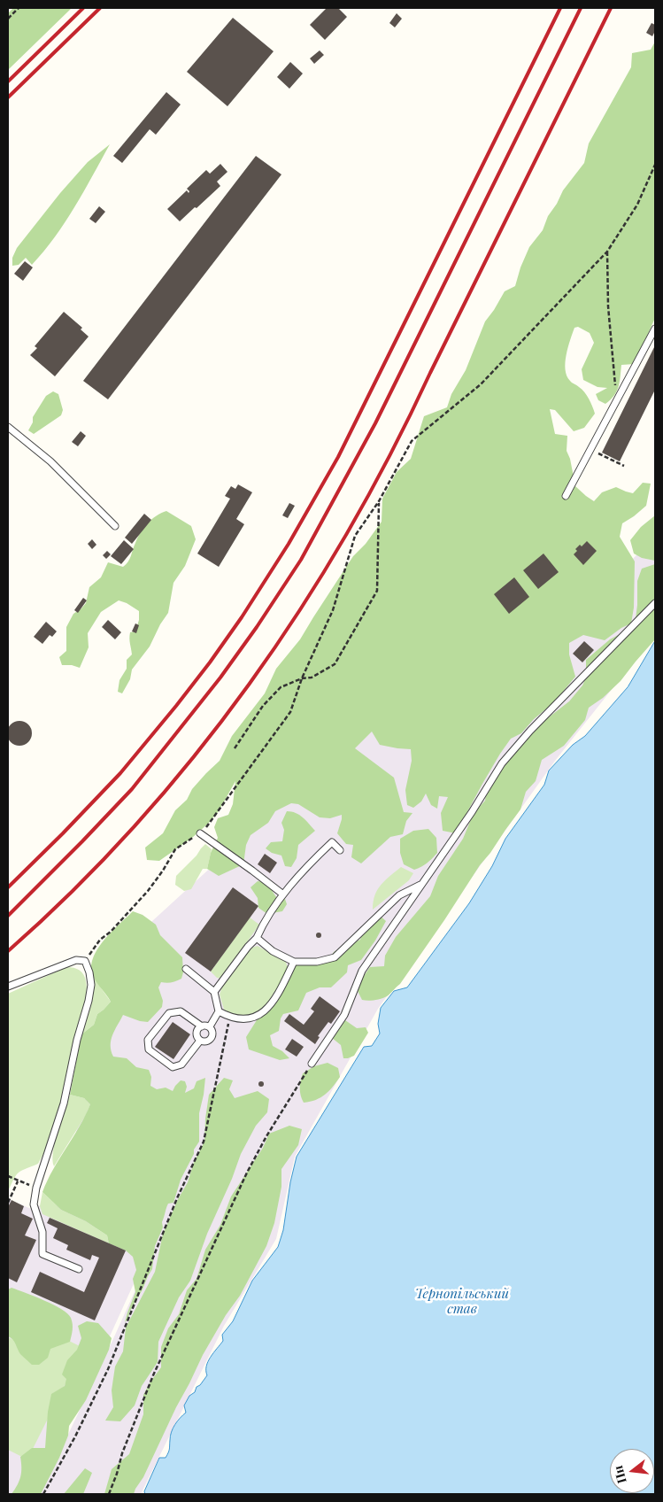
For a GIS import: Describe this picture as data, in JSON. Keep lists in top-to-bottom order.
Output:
{
  "water": ["Тернопільський став"],
  "north": "left"
}
